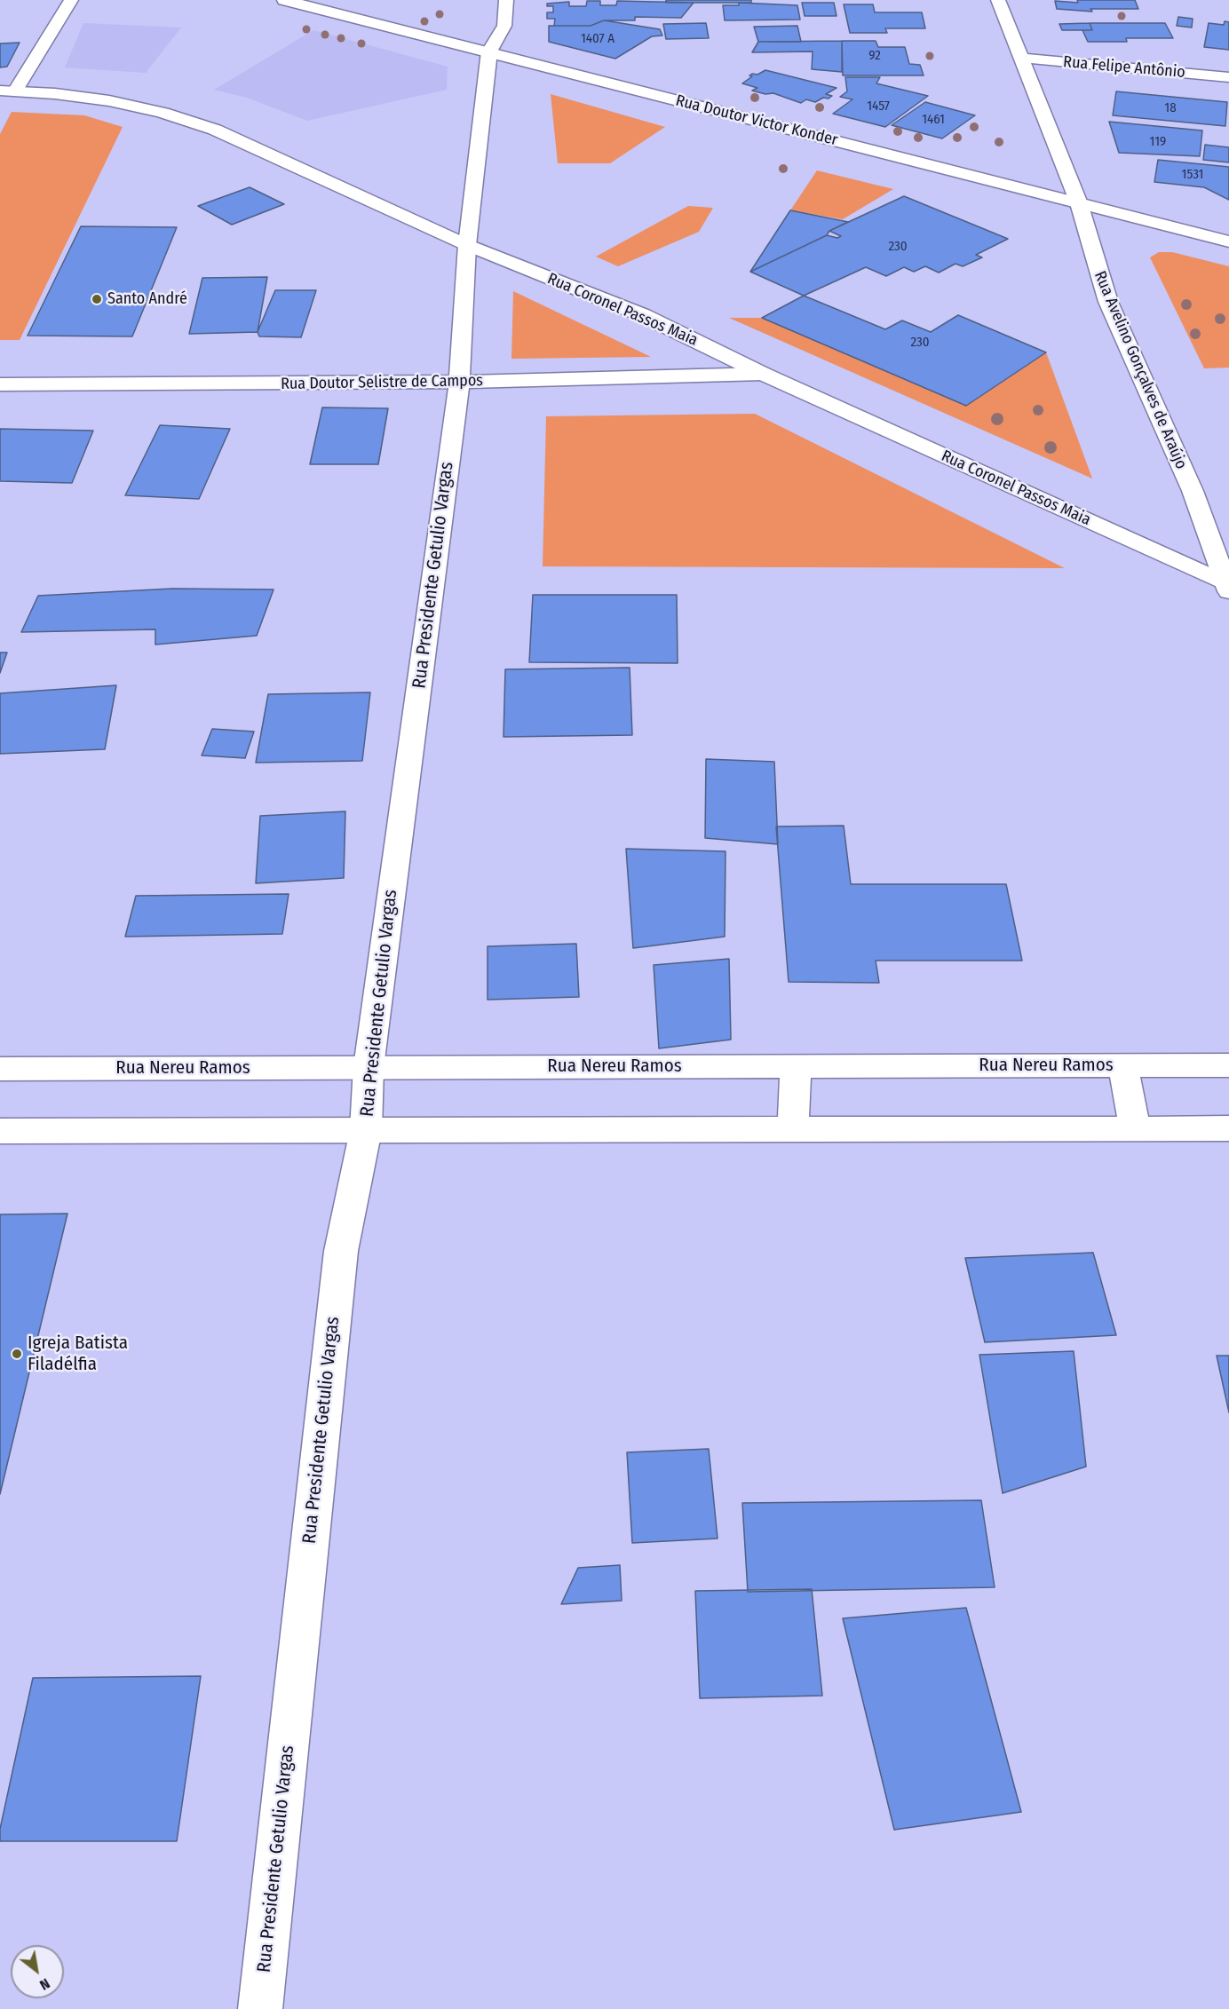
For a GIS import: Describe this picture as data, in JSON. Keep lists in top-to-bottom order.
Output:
{
  "streets": {
    "street": [
      "Rua Felipe Antônio",
      "Rua Doutor Victor Konder",
      "Rua Coronel Passos Maia",
      "Rua Avelino Gonçalves de Araújo",
      "Rua Doutor Selistre de Campos",
      "Rua Presidente Getulio Vargas",
      "Rua Nereu Ramos"
    ]
  },
  "crossings": [
    ["Rua Felipe Antônio", "Rua Avelino Gonçalves de Araújo"],
    ["Rua Doutor Victor Konder", "Rua Avelino Gonçalves de Araújo"],
    ["Rua Doutor Victor Konder", "Rua Presidente Getulio Vargas"],
    ["Rua Coronel Passos Maia", "Rua Avelino Gonçalves de Araújo"],
    ["Rua Coronel Passos Maia", "Rua Doutor Selistre de Campos"],
    ["Rua Coronel Passos Maia", "Rua Presidente Getulio Vargas"],
    ["Rua Doutor Selistre de Campos", "Rua Presidente Getulio Vargas"],
    ["Rua Presidente Getulio Vargas", "Rua Nereu Ramos"]
  ],
  "places": ["Santo André", "Igreja Batista Filadélfia"],
  "house_numbers": [
    "1407 A",
    "92",
    "1457",
    "18",
    "1461",
    "119",
    "1531",
    "230",
    "230"
  ],
  "north": "bottom right"
}
